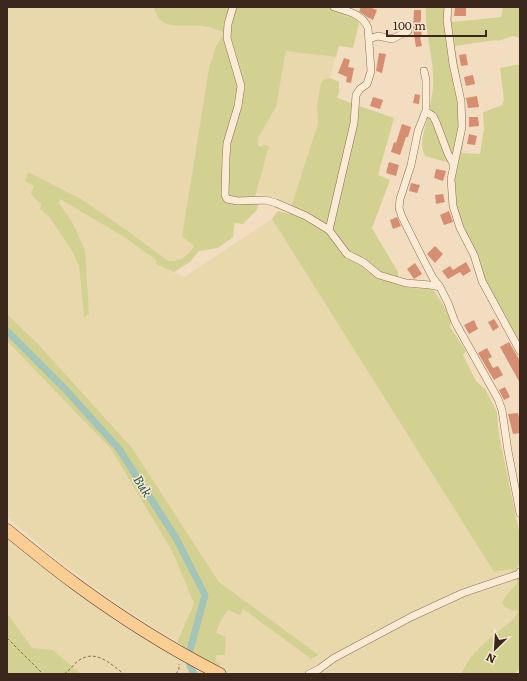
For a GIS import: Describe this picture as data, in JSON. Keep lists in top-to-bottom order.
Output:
{
  "water": ["Buk"],
  "scale_bar": "100 m",
  "north": "bottom left"
}
